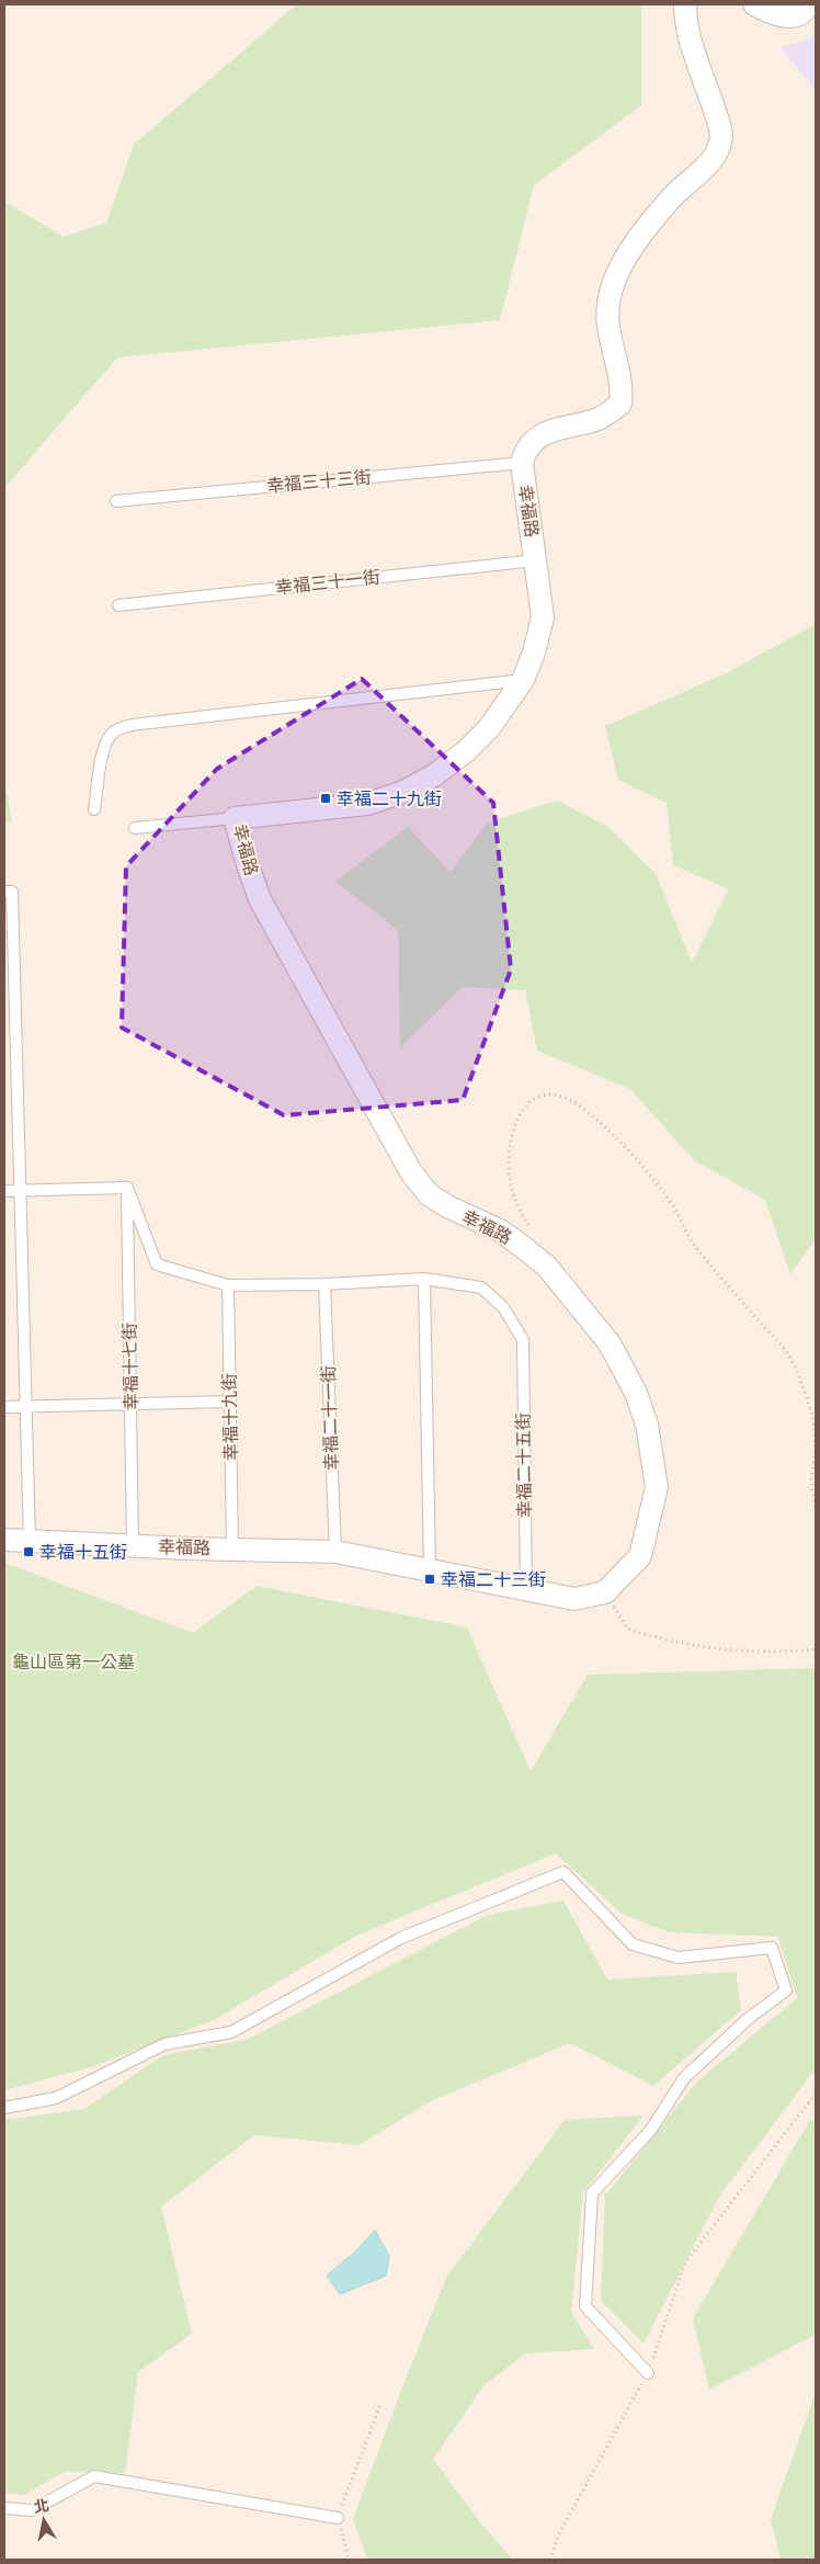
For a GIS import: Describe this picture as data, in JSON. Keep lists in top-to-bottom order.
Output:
{
  "streets": {
    "street": ["幸福路"],
    "lane": [
      "幸福三十三街",
      "幸福三十一街",
      "幸福十七街",
      "幸福十九街",
      "幸福二十一街",
      "幸福二十五街"
    ]
  },
  "crossings": [
    ["幸福三十三街", "幸福路"],
    ["幸福路", "幸福三十一街"],
    ["幸福路", "幸福十七街"],
    ["幸福路", "幸福十九街"],
    ["幸福路", "幸福二十一街"],
    ["幸福路", "幸福二十五街"]
  ],
  "parks": ["龜山區第一公墓"],
  "places": {
    "transit": ["幸福二十九街", "幸福十五街", "幸福二十三街"]
  },
  "north": "top"
}
